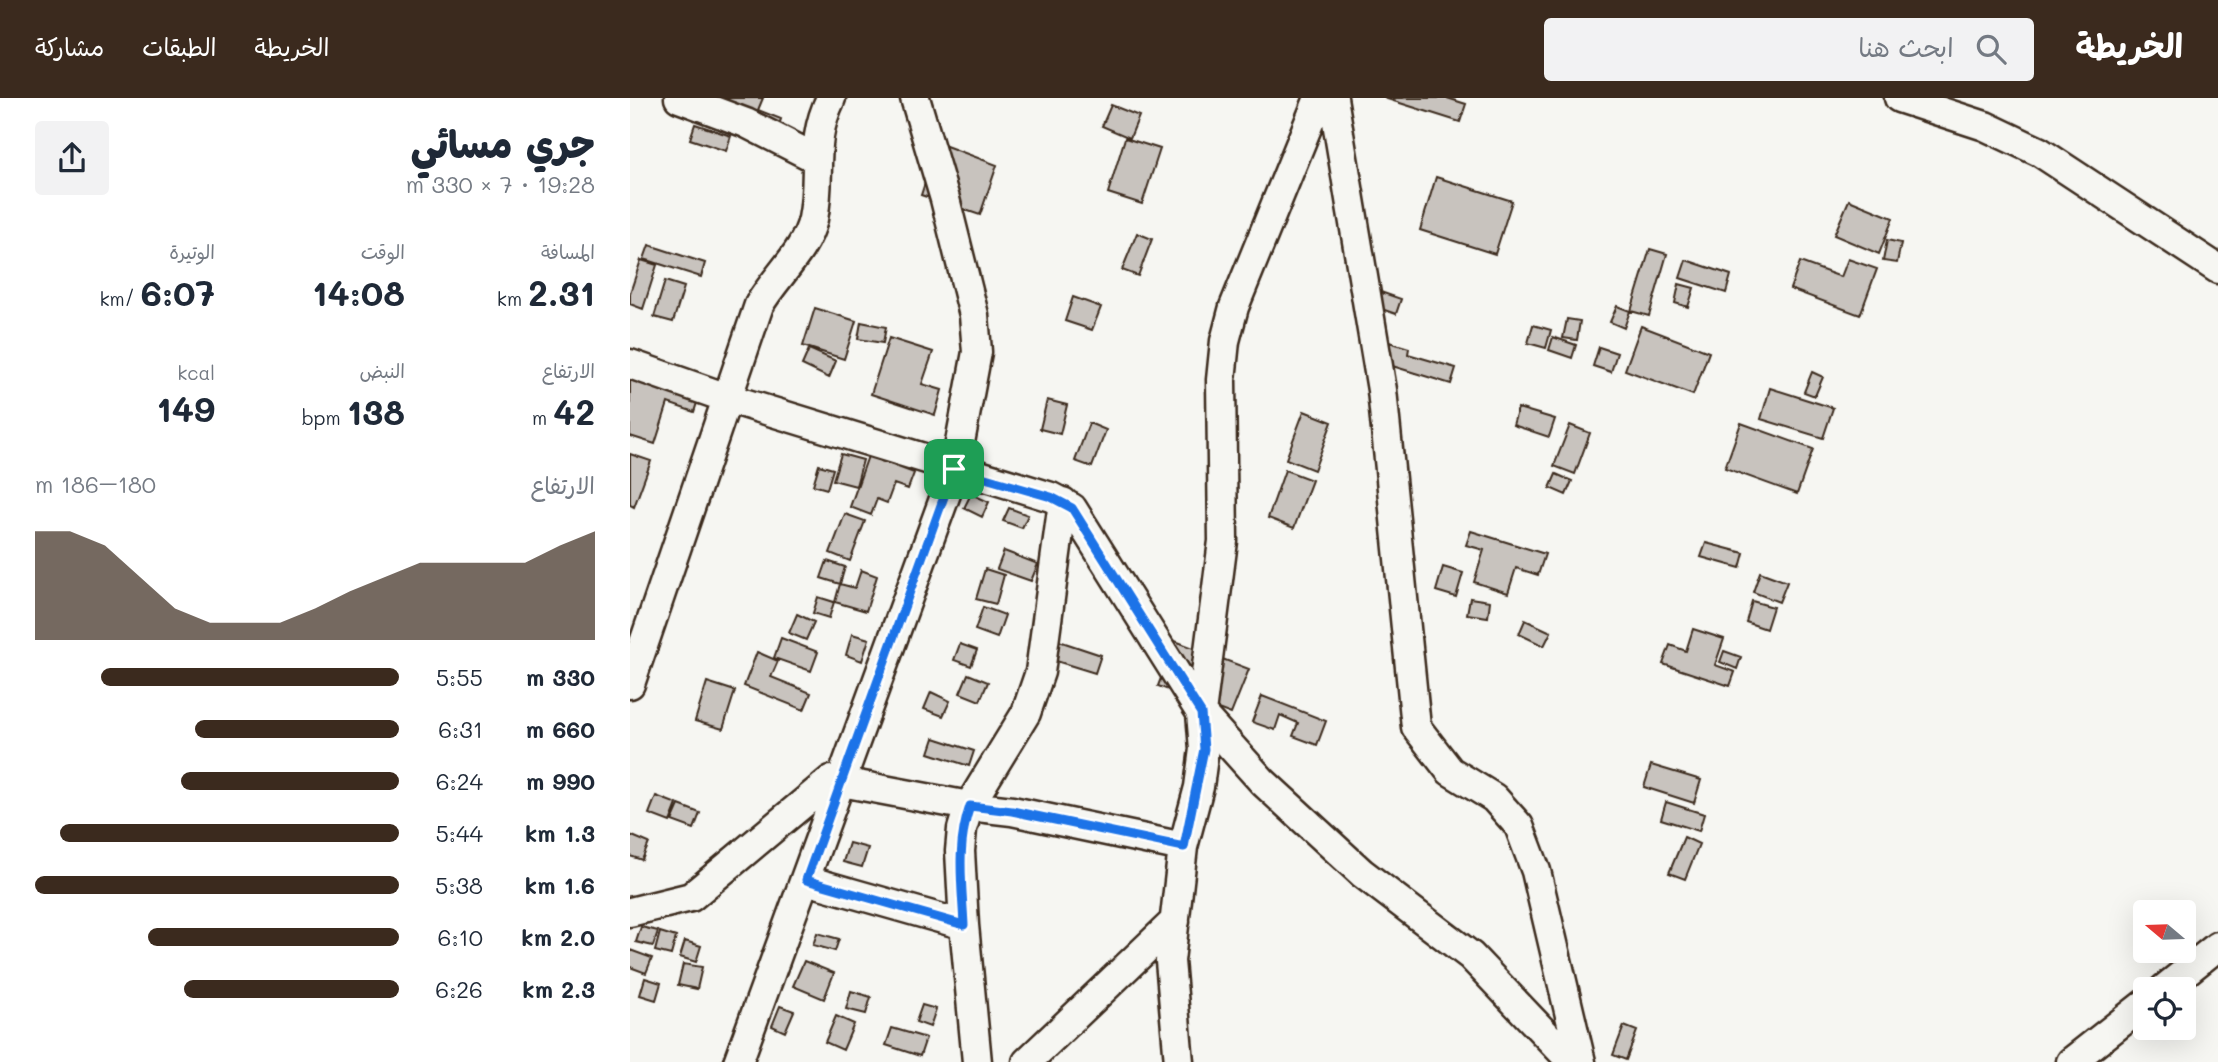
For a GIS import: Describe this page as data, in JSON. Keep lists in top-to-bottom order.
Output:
{
  "north": "left",
  "page": {
    "header": "الخريطة",
    "search": "ابحث هنا",
    "nav": ["الخريطة", "الطبقات", "مشاركة"],
    "heading": ["جري مسائي", "19:28 · 7 × 330 m"],
    "stats": [
      ["المسافة", "2.31 km"],
      ["الوقت", "14:08"],
      ["الوتيرة", "6:07 /km"],
      ["الارتفاع", "42 m"],
      ["النبض", "138 bpm"],
      ["kcal", "149"]
    ],
    "chart": ["الارتفاع", "180–186 m"],
    "list": [
      {
        "name": "330 m",
        "note": "5:55"
      },
      {
        "name": "660 m",
        "note": "6:31"
      },
      {
        "name": "990 m",
        "note": "6:24"
      },
      {
        "name": "1.3 km",
        "note": "5:44"
      },
      {
        "name": "1.6 km",
        "note": "5:38"
      },
      {
        "name": "2.0 km",
        "note": "6:10"
      },
      {
        "name": "2.3 km",
        "note": "6:26"
      }
    ]
  }
}
